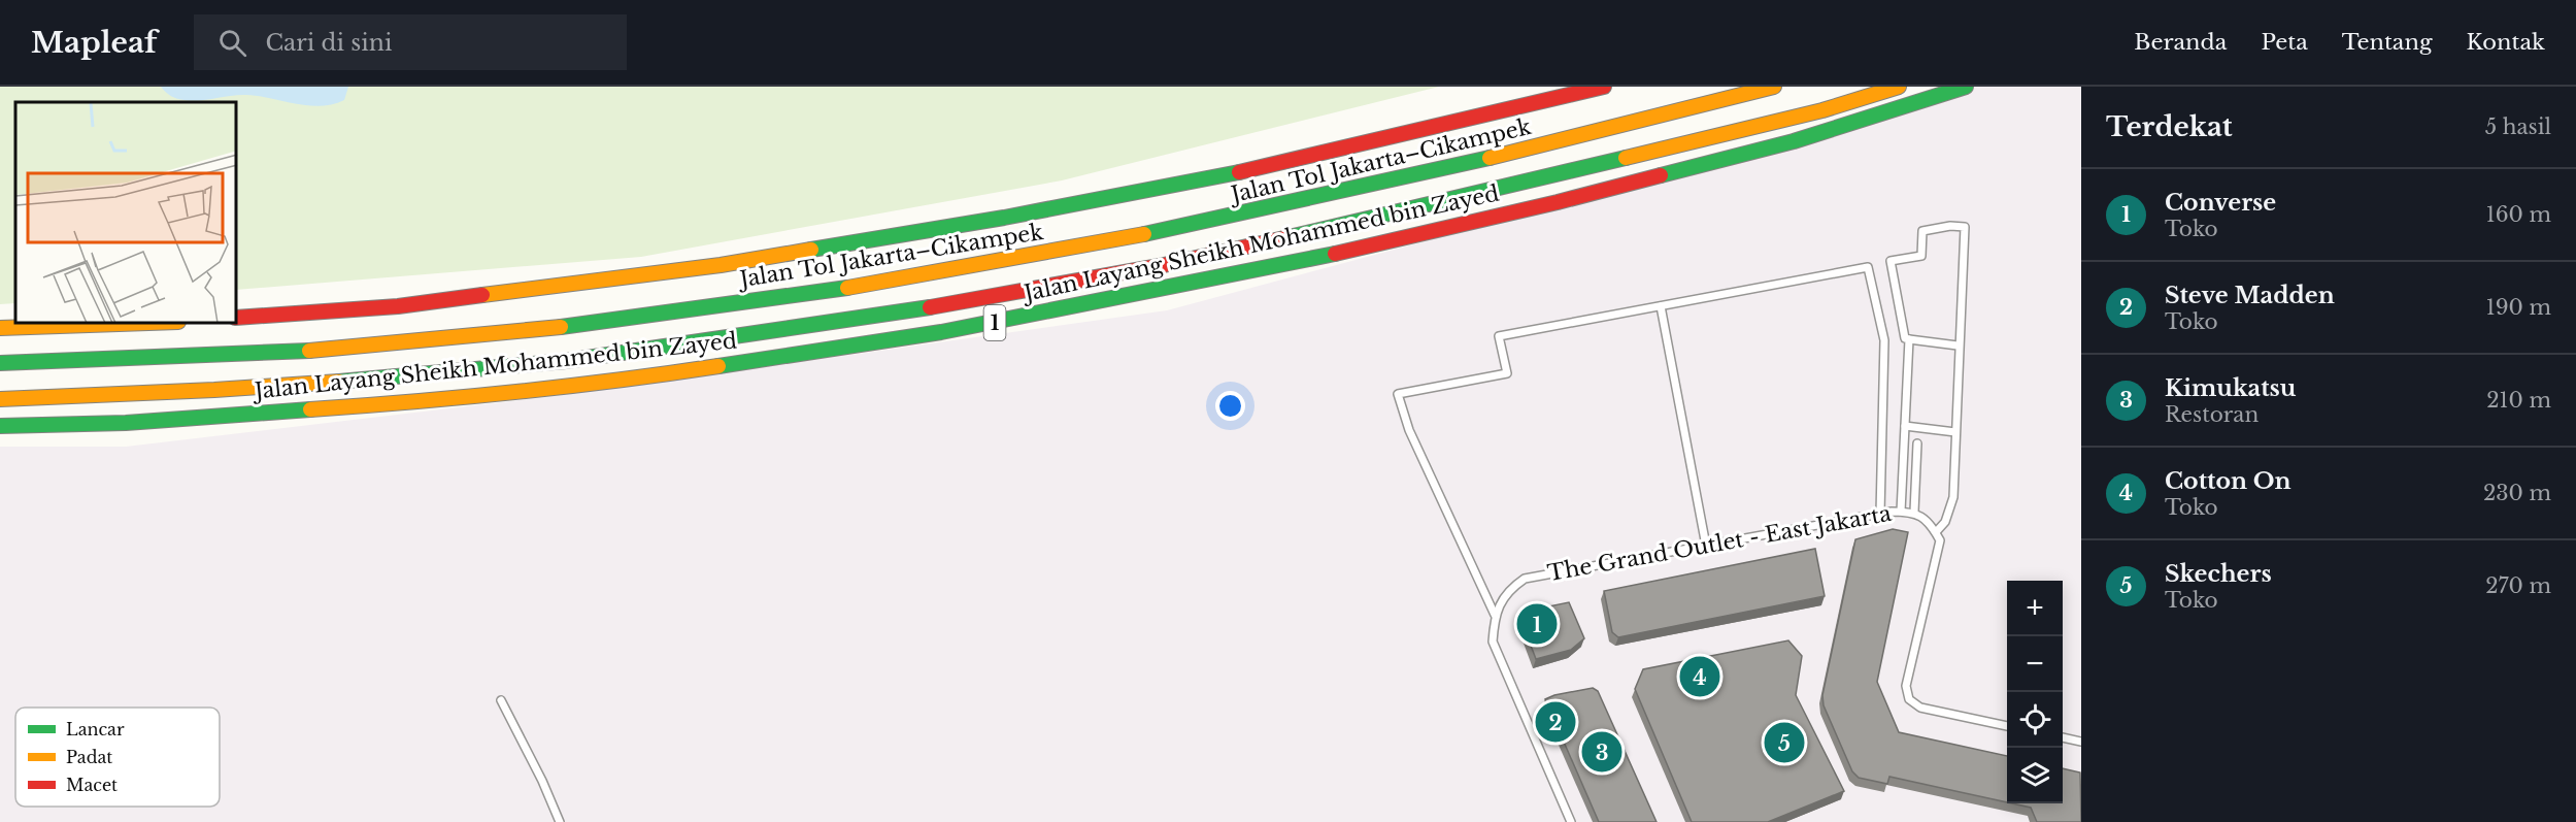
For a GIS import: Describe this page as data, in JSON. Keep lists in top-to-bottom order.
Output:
{
  "streets": {
    "highway": ["Jalan Tol Jakarta–Cikampek", "Jalan Layang Sheikh Mohammed bin Zayed", "1"],
    "lane": ["The Grand Outlet - East Jakarta"]
  },
  "legend": ["Lancar", "Padat", "Macet"],
  "page": {
    "header": "Mapleaf",
    "search": "Cari di sini",
    "nav": [
      "Beranda",
      "Peta",
      "Tentang",
      "Kontak"
    ],
    "heading": ["Terdekat", "5 hasil"],
    "list": [
      {
        "mark": "1",
        "name": "Converse",
        "note": "Toko",
        "value": "160 m"
      },
      {
        "mark": "2",
        "name": "Steve Madden",
        "note": "Toko",
        "value": "190 m"
      },
      {
        "mark": "3",
        "name": "Kimukatsu",
        "note": "Restoran",
        "value": "210 m"
      },
      {
        "mark": "4",
        "name": "Cotton On",
        "note": "Toko",
        "value": "230 m"
      },
      {
        "mark": "5",
        "name": "Skechers",
        "note": "Toko",
        "value": "270 m"
      }
    ],
    "map_buttons": ["+", "−"],
    "pins": [
      "1",
      "4",
      "2",
      "5",
      "3"
    ]
  }
}
